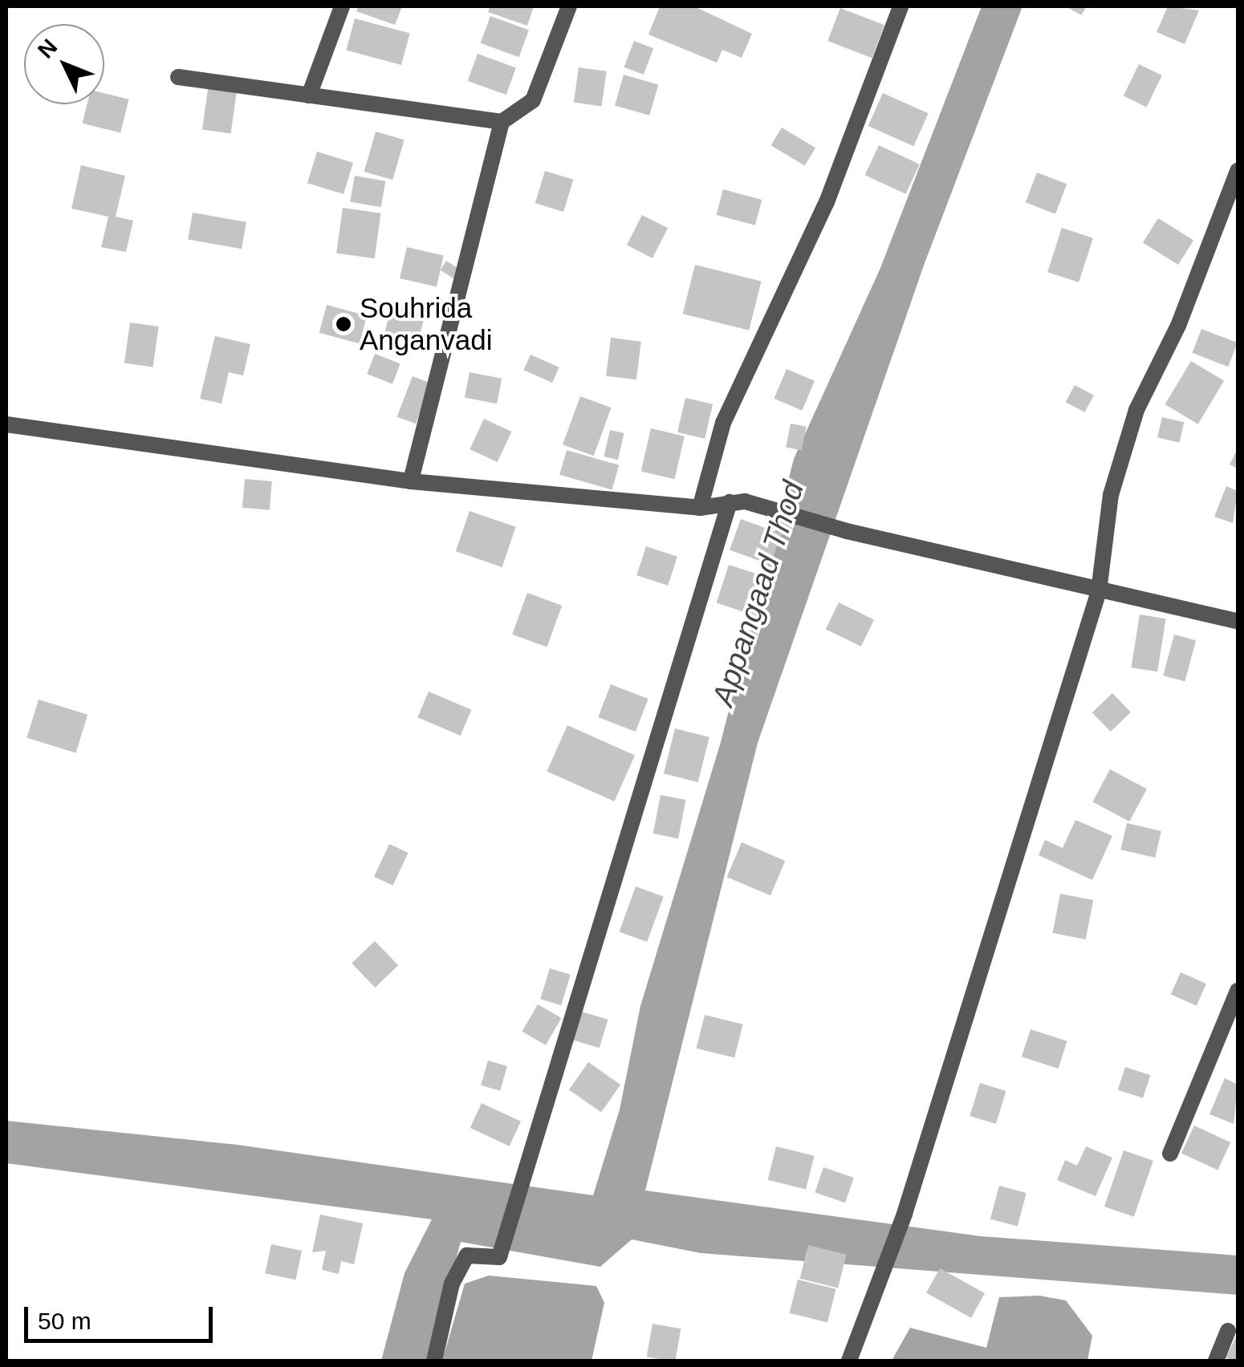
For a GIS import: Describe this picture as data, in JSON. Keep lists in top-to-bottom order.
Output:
{
  "water": ["Appangaad Thod"],
  "places": ["Souhrida Anganvadi"],
  "scale_bar": "50 m",
  "north": "top left"
}
